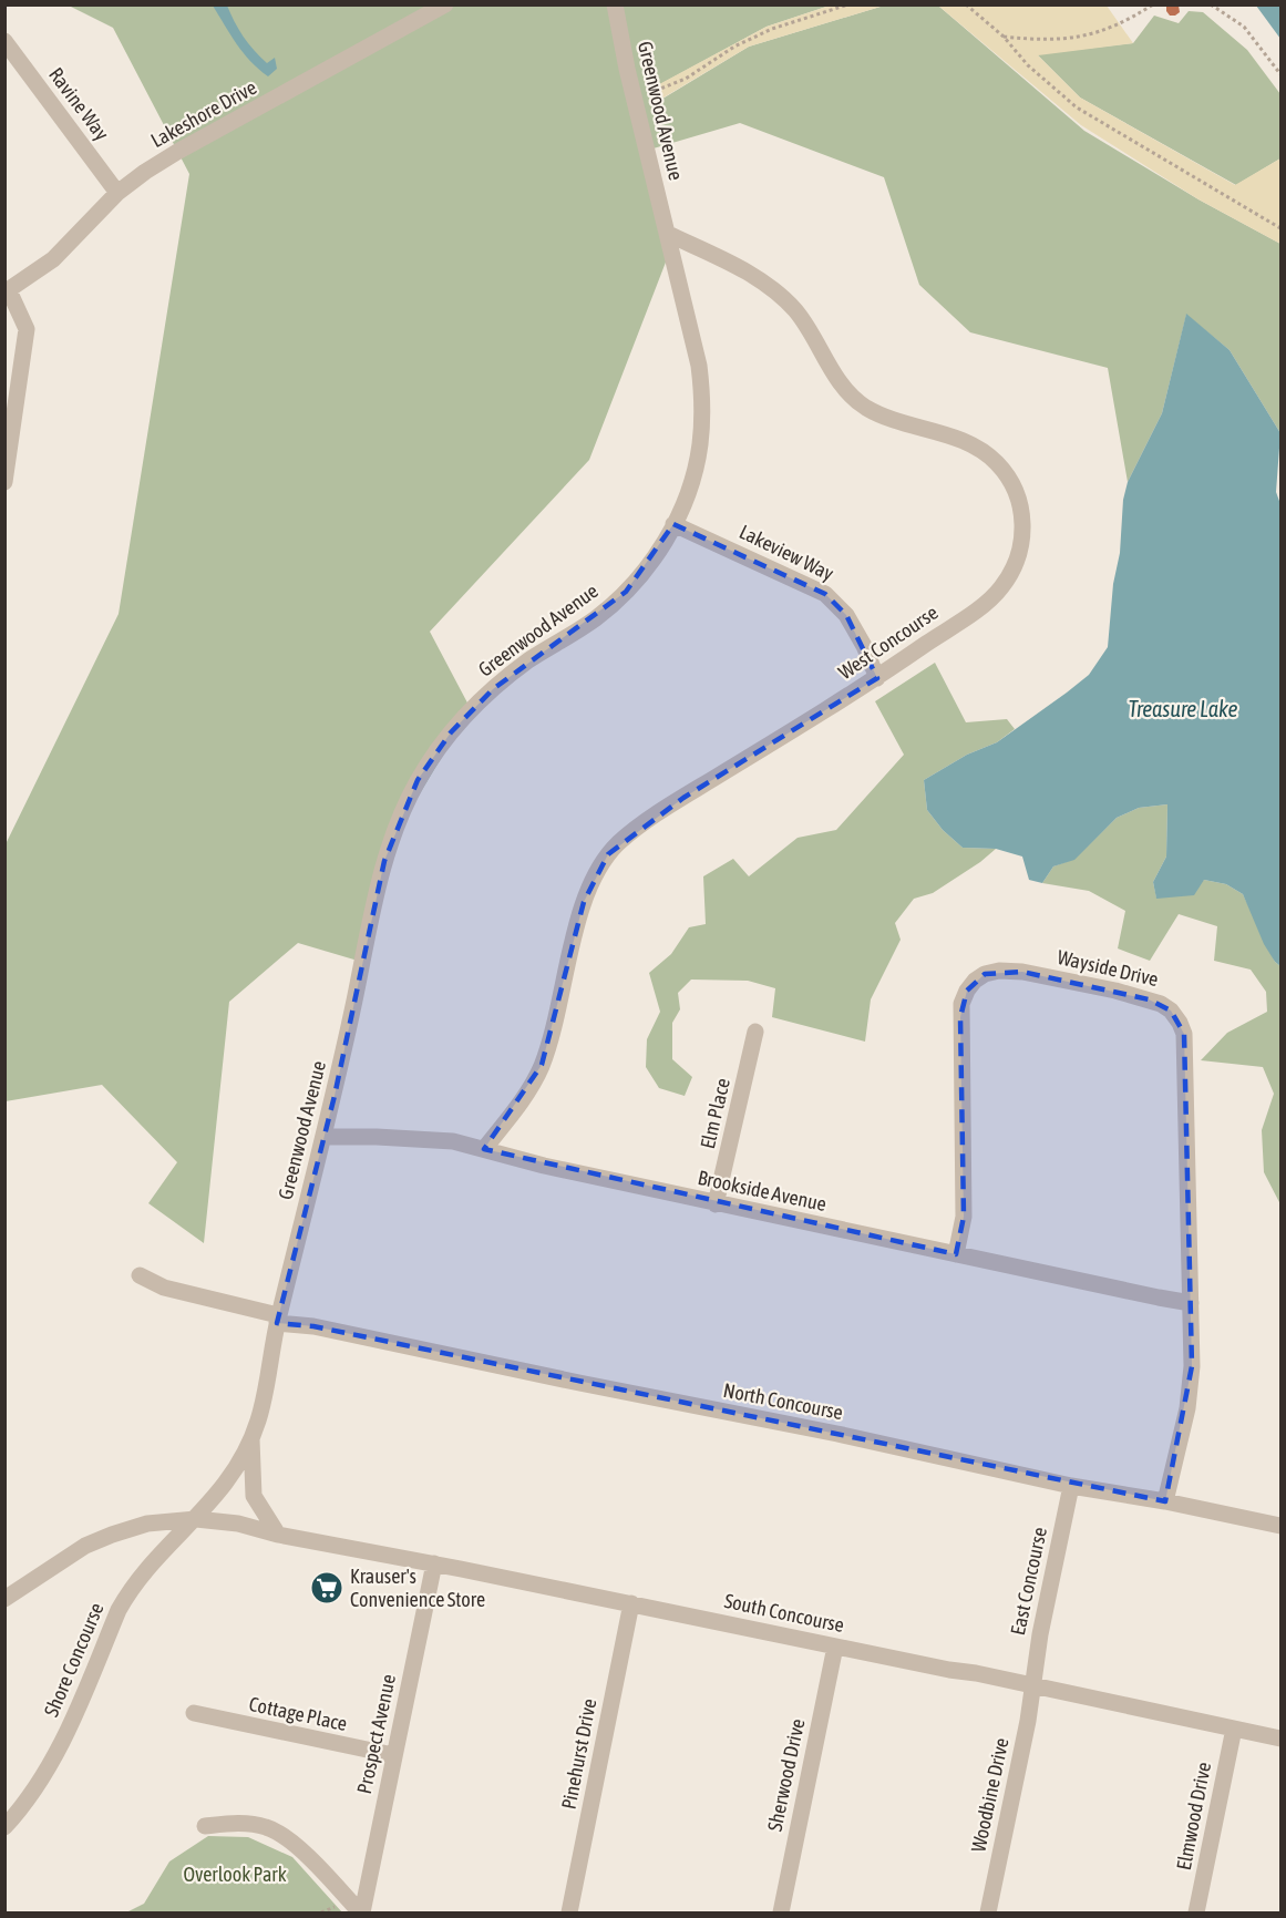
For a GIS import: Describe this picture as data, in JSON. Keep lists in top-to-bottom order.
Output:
{
  "streets": {
    "street": [
      "Ravine Way",
      "Greenwood Avenue",
      "Lakeshore Drive",
      "Lakeview Way",
      "West Concourse",
      "Wayside Drive",
      "Elm Place",
      "Brookside Avenue",
      "North Concourse",
      "East Concourse",
      "South Concourse",
      "Shore Concourse",
      "Cottage Place",
      "Prospect Avenue",
      "Pinehurst Drive",
      "Sherwood Drive",
      "Woodbine Drive",
      "Elmwood Drive"
    ]
  },
  "crossings": [
    ["Ravine Way", "Lakeshore Drive"],
    ["Greenwood Avenue", "Lakeview Way"],
    ["Greenwood Avenue", "West Concourse"],
    ["Greenwood Avenue", "Brookside Avenue"],
    ["Greenwood Avenue", "North Concourse"],
    ["Greenwood Avenue", "South Concourse"],
    ["Greenwood Avenue", "Shore Concourse"],
    ["Lakeview Way", "West Concourse"],
    ["West Concourse", "Brookside Avenue"],
    ["Wayside Drive", "Brookside Avenue"],
    ["Wayside Drive", "North Concourse"],
    ["Elm Place", "Brookside Avenue"],
    ["North Concourse", "East Concourse"],
    ["East Concourse", "South Concourse"],
    ["East Concourse", "Woodbine Drive"],
    ["South Concourse", "Shore Concourse"],
    ["South Concourse", "Prospect Avenue"],
    ["South Concourse", "Pinehurst Drive"],
    ["South Concourse", "Sherwood Drive"],
    ["South Concourse", "Woodbine Drive"],
    ["South Concourse", "Elmwood Drive"],
    ["Cottage Place", "Prospect Avenue"]
  ],
  "water": ["Treasure Lake"],
  "parks": ["Overlook Park"],
  "places": {
    "supermarket": ["Krauser's Convenience Store"]
  }
}
